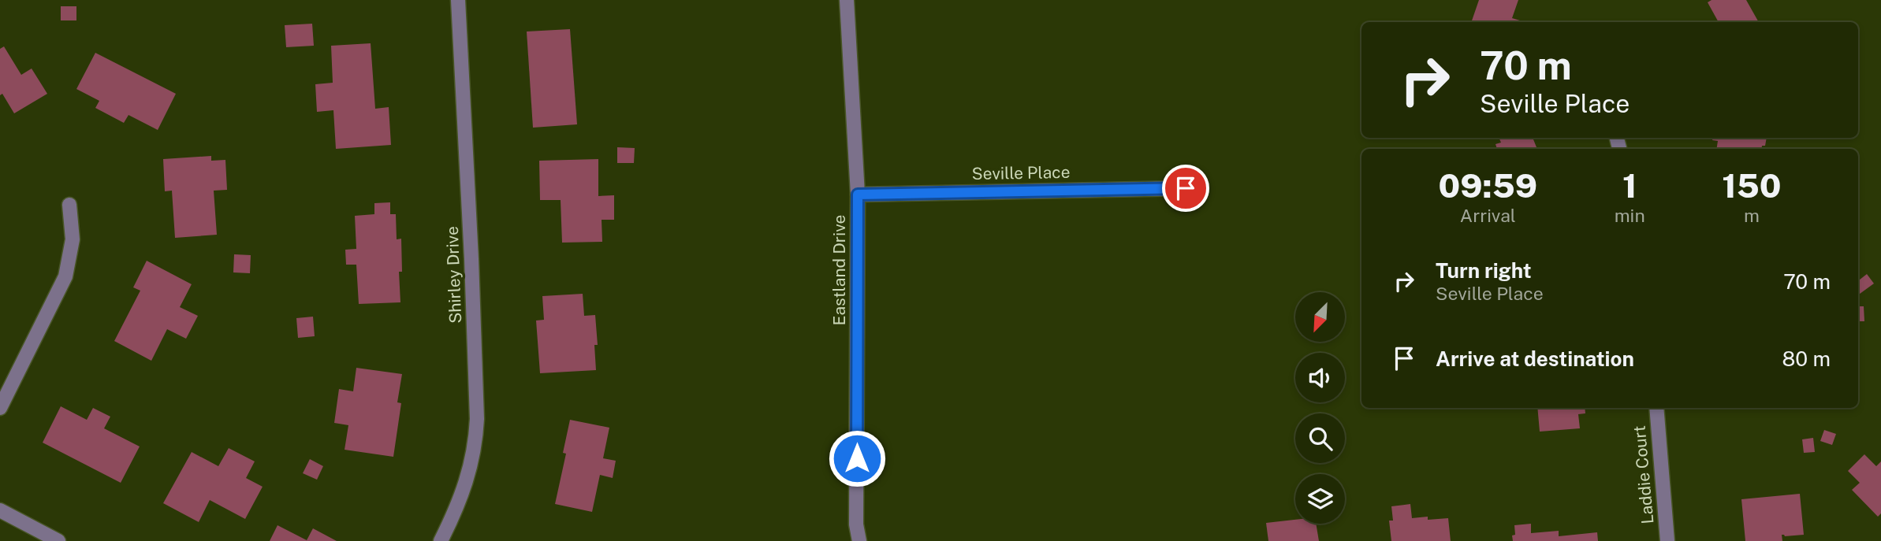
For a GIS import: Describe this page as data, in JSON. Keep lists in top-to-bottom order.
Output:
{
  "streets": {
    "street": [
      "Seville Place",
      "Eastland Drive",
      "Shirley Drive",
      "Laddie Court"
    ]
  },
  "crossings": [
    ["Seville Place", "Eastland Drive"]
  ],
  "north": "bottom left",
  "page": {
    "turn": ["70 m", "Seville Place"],
    "eta": [
      "09:59",
      "Arrival",
      "1",
      "min",
      "150",
      "m"
    ],
    "list": [
      {
        "name": "Turn right",
        "note": "Seville Place",
        "value": "70 m"
      },
      {
        "name": "Arrive at destination",
        "value": "80 m"
      }
    ]
  }
}
